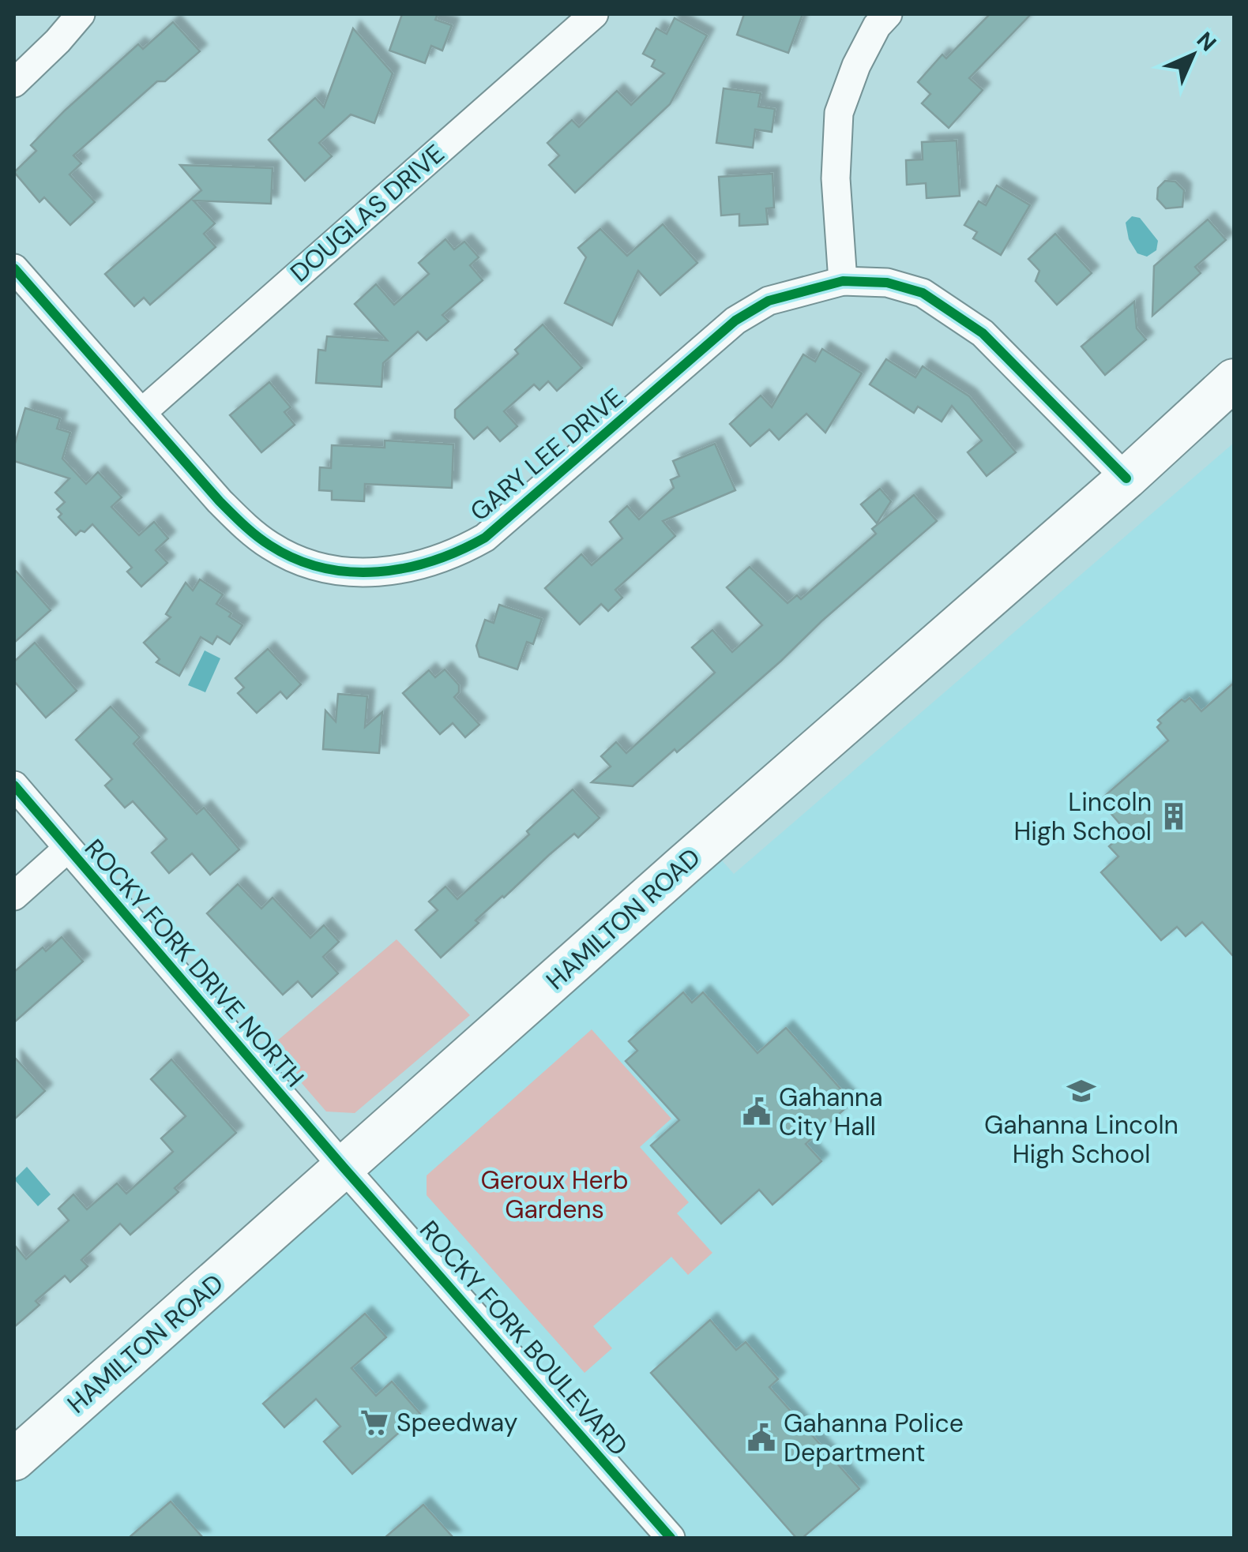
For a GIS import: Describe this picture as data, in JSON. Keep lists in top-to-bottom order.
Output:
{
  "streets": {
    "main road": ["HAMILTON ROAD"],
    "street": [
      "DOUGLAS DRIVE",
      "GARY LEE DRIVE",
      "ROCKY FORK DRIVE NORTH",
      "ROCKY FORK BOULEVARD"
    ]
  },
  "crossings": [
    ["DOUGLAS DRIVE", "GARY LEE DRIVE"],
    ["GARY LEE DRIVE", "HAMILTON ROAD"],
    ["HAMILTON ROAD", "ROCKY FORK DRIVE NORTH"],
    ["HAMILTON ROAD", "ROCKY FORK BOULEVARD"],
    ["ROCKY FORK DRIVE NORTH", "ROCKY FORK BOULEVARD"]
  ],
  "parks": ["Geroux Herb Gardens"],
  "places": {
    "building": ["Lincoln High School"],
    "school or university": ["Gahanna Lincoln High School"],
    "public building": ["Gahanna City Hall", "Gahanna Police Department"],
    "supermarket": ["Speedway"]
  },
  "north": "top right"
}
